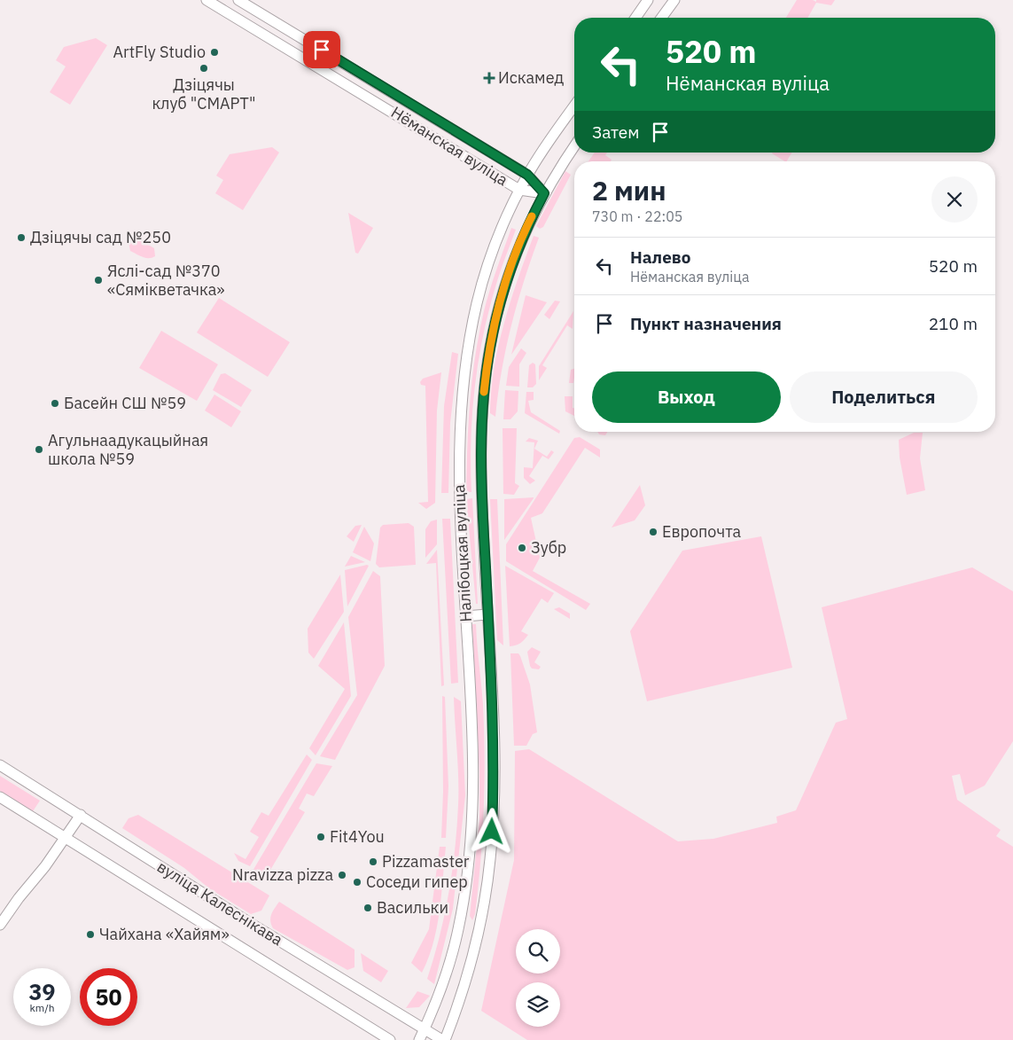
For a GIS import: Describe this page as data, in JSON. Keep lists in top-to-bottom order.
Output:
{
  "streets": {
    "main road": ["Нёманская вуліца", "Налібоцкая вуліца", "вуліца Калеснікава"]
  },
  "crossings": [
    ["Нёманская вуліца", "Налібоцкая вуліца"],
    ["Налібоцкая вуліца", "вуліца Калеснікава"]
  ],
  "places": {
    "other": [
      "ArtFly Studio",
      "Дзіцячы клуб \"СМАРТ\"",
      "Дзіцячы сад №250",
      "Яслі-сад №370 «Сямікветачка»",
      "Басейн СШ №59",
      "Агульнаадукацыйная школа №59",
      "Европочта",
      "Зубр",
      "Fit4You",
      "Pizzamaster",
      "Nravizza pizza",
      "Соседи гипер",
      "Васильки",
      "Чайхана «Хайям»"
    ],
    "health": ["Искамед"]
  },
  "page": {
    "turn": ["520 m", "Нёманская вуліца"],
    "then": "Затем",
    "heading": ["2 мин", "730 m · 22:05"],
    "list": [
      {
        "name": "Налево",
        "note": "Нёманская вуліца",
        "value": "520 m"
      },
      {
        "name": "Пункт назначения",
        "value": "210 m"
      }
    ],
    "buttons": ["Выход", "Поделиться"],
    "speed": "39 km/h",
    "limit": "50"
  }
}
